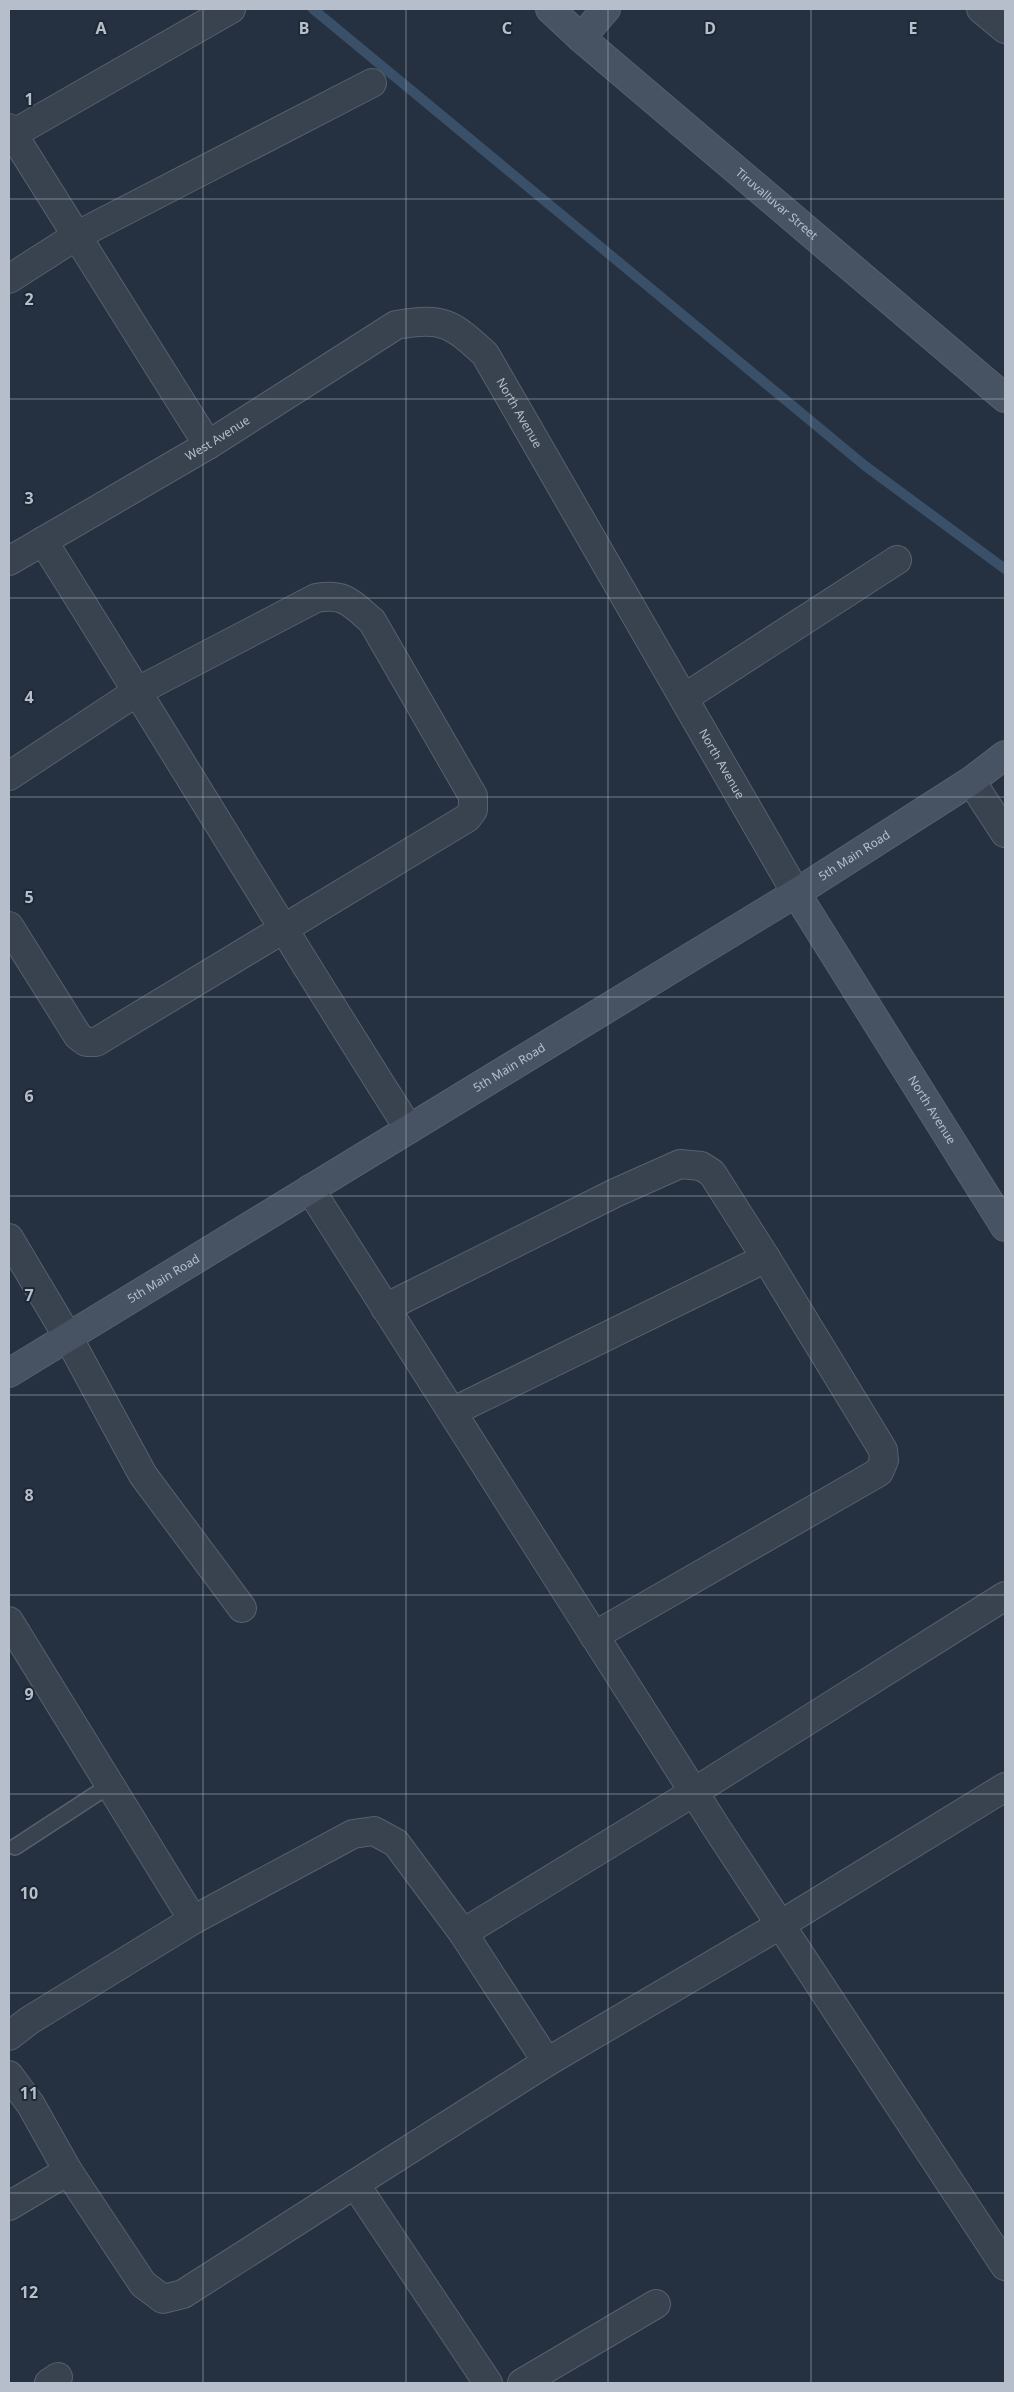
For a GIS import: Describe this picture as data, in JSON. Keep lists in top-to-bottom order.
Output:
{
  "streets": {
    "street": [
      "Tiruvalluvar Street",
      "North Avenue",
      "West Avenue",
      "5th Main Road"
    ]
  },
  "crossings": [
    ["North Avenue", "West Avenue"],
    ["North Avenue", "5th Main Road"]
  ],
  "grid": {
    "columns": [
      "A",
      "B",
      "C",
      "D",
      "E"
    ],
    "rows": [
      "1",
      "2",
      "3",
      "4",
      "5",
      "6",
      "7",
      "8",
      "9",
      "10",
      "11",
      "12"
    ]
  }
}
